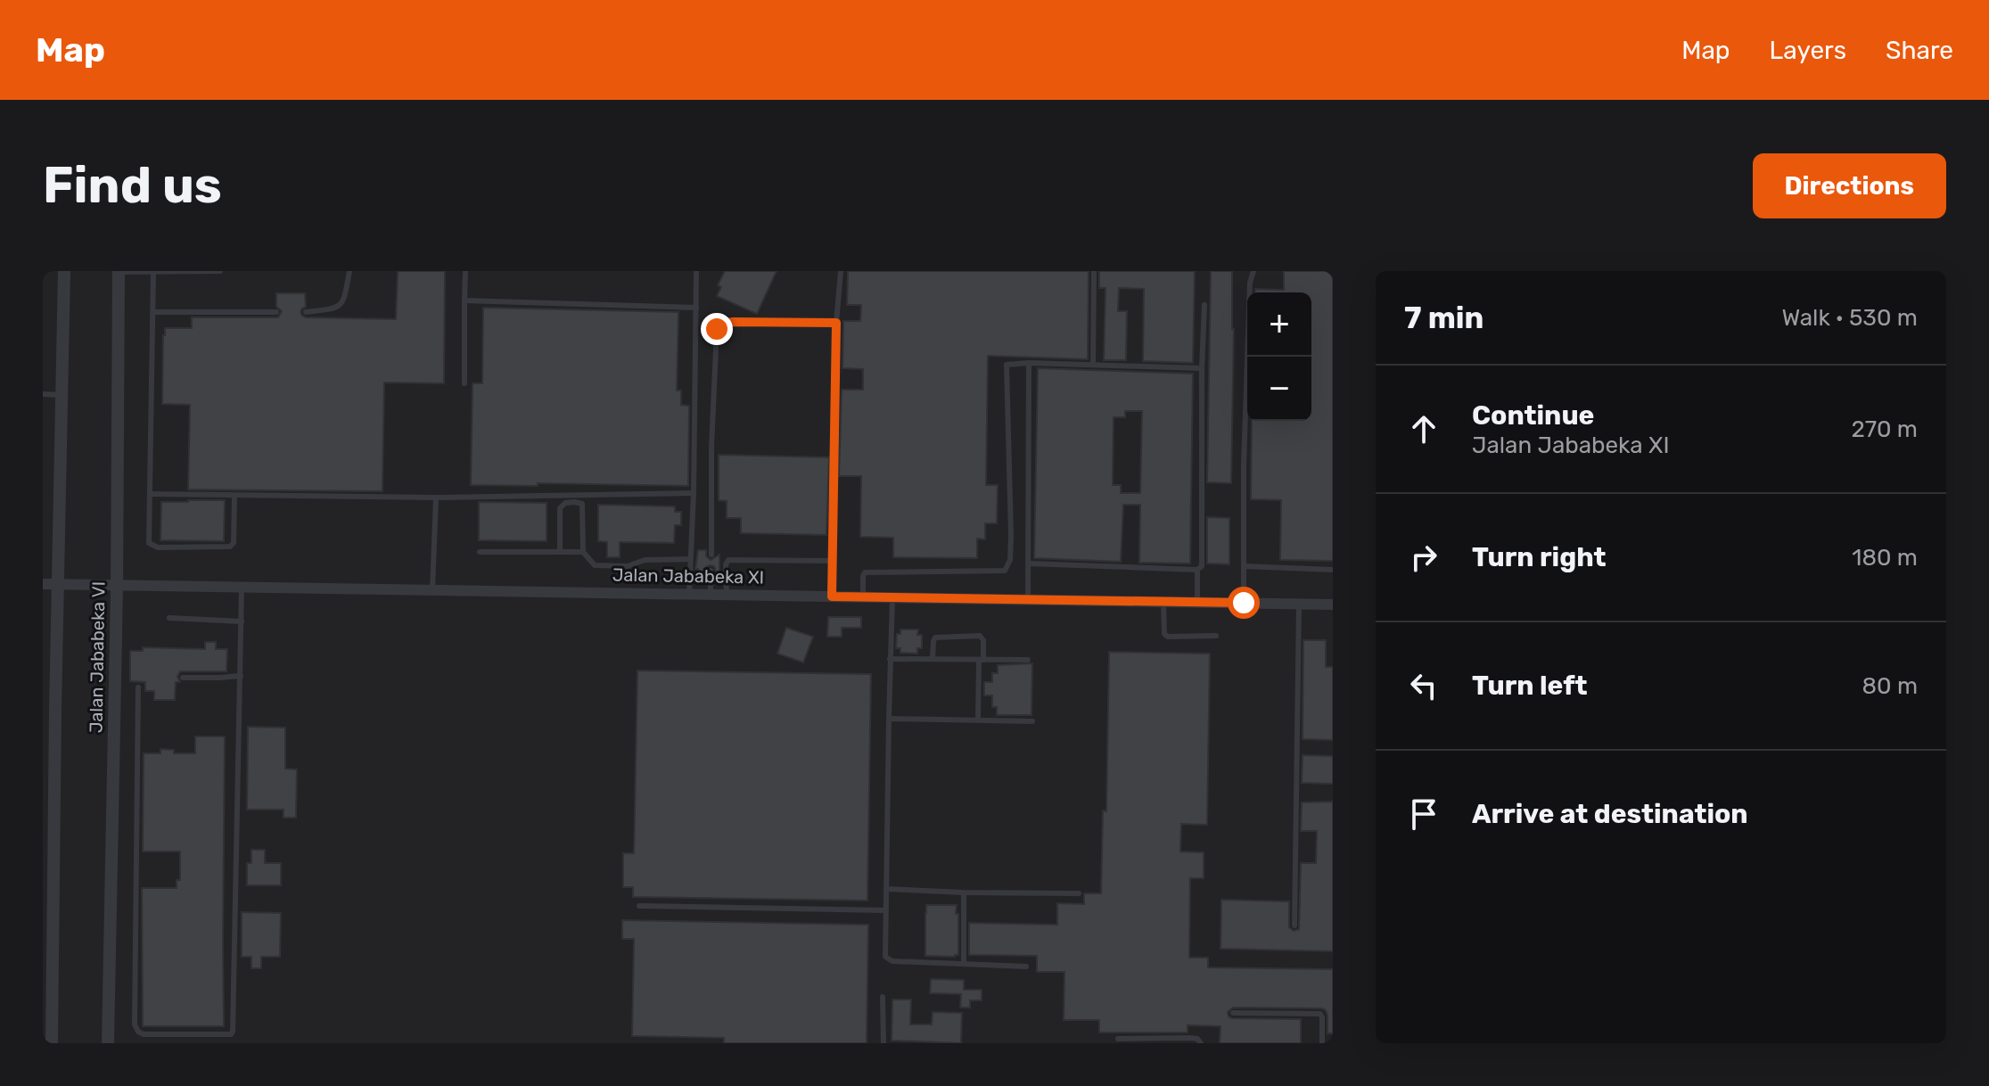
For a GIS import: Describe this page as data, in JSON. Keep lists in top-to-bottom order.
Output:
{
  "streets": {
    "street": ["Jalan Jababeka XI", "Jalan Jababeka VI"]
  },
  "crossings": [
    ["Jalan Jababeka XI", "Jalan Jababeka VI"]
  ],
  "page": {
    "header": "Map",
    "nav": ["Map", "Layers", "Share"],
    "buttons": "Directions",
    "title": "Find us",
    "heading": ["7 min", "Walk · 530 m"],
    "map_buttons": ["+", "−"],
    "list": [
      ["Continue", "Jalan Jababeka XI", "270 m"],
      ["Turn right", "180 m"],
      ["Turn left", "80 m"],
      "Arrive at destination"
    ]
  }
}
